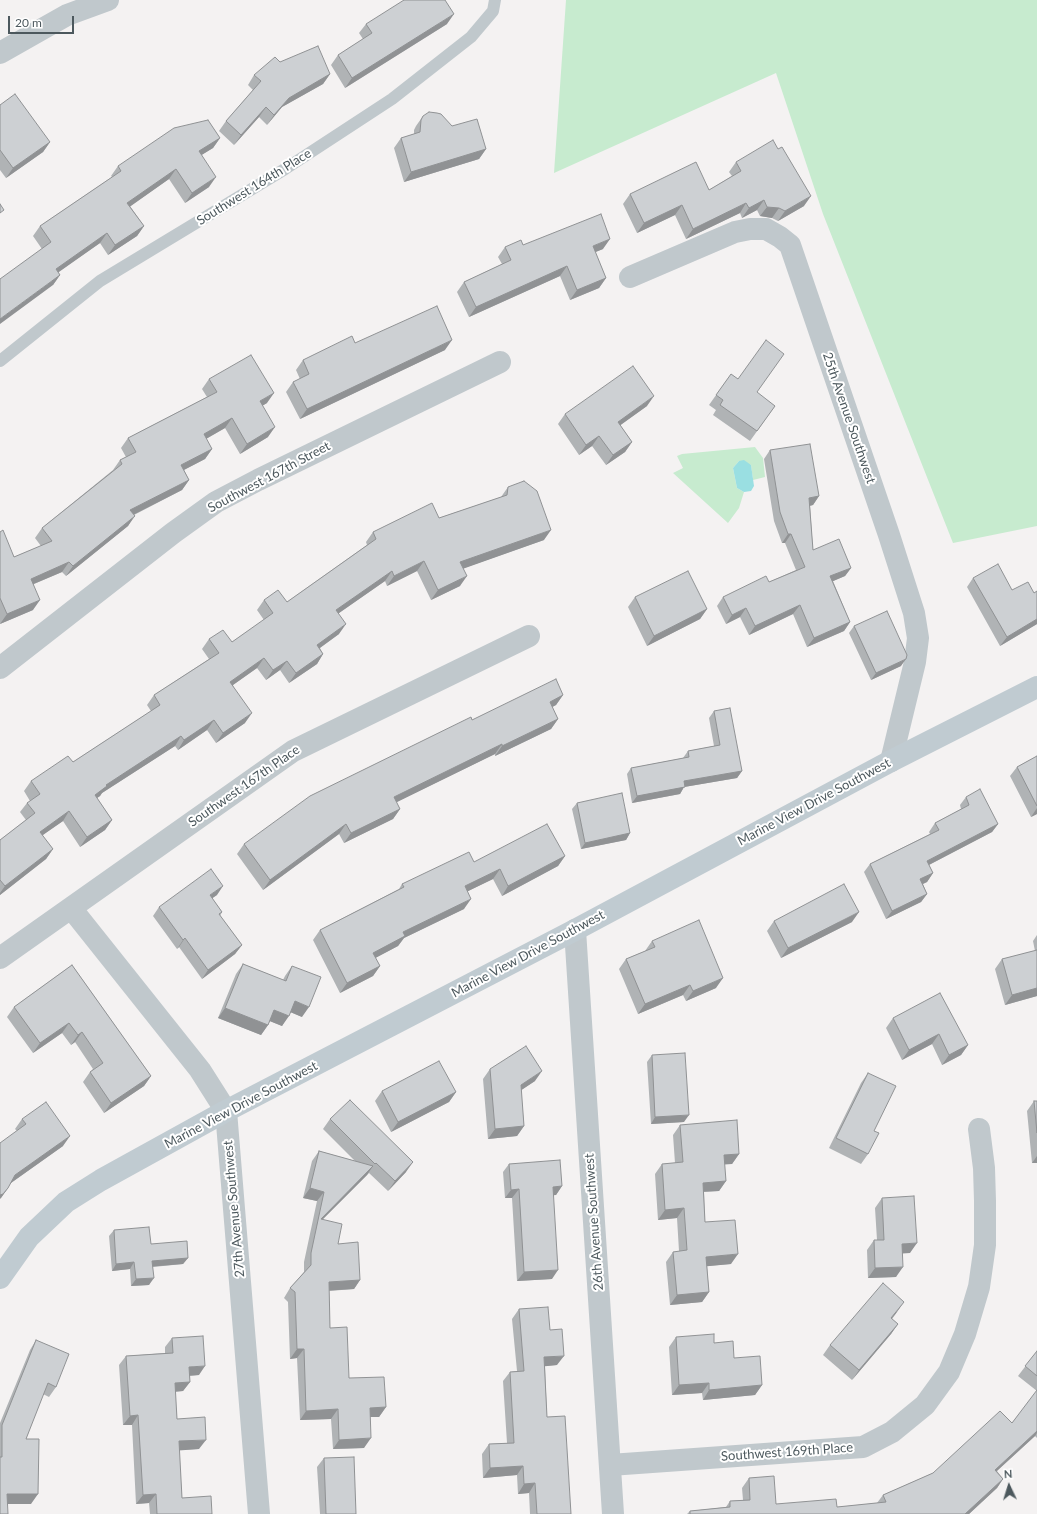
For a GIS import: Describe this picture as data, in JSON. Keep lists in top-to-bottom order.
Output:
{
  "streets": {
    "street": [
      "25th Avenue Southwest",
      "Southwest 167th Street",
      "Southwest 167th Place",
      "Marine View Drive Southwest",
      "27th Avenue Southwest",
      "26th Avenue Southwest",
      "Southwest 169th Place"
    ],
    "lane": ["Southwest 164th Place"]
  },
  "crossings": [
    ["25th Avenue Southwest", "Marine View Drive Southwest"],
    ["Southwest 167th Place", "27th Avenue Southwest"],
    ["Marine View Drive Southwest", "27th Avenue Southwest"],
    ["Marine View Drive Southwest", "26th Avenue Southwest"],
    ["26th Avenue Southwest", "Southwest 169th Place"]
  ],
  "scale_bar": "20 m",
  "north": "top"
}
